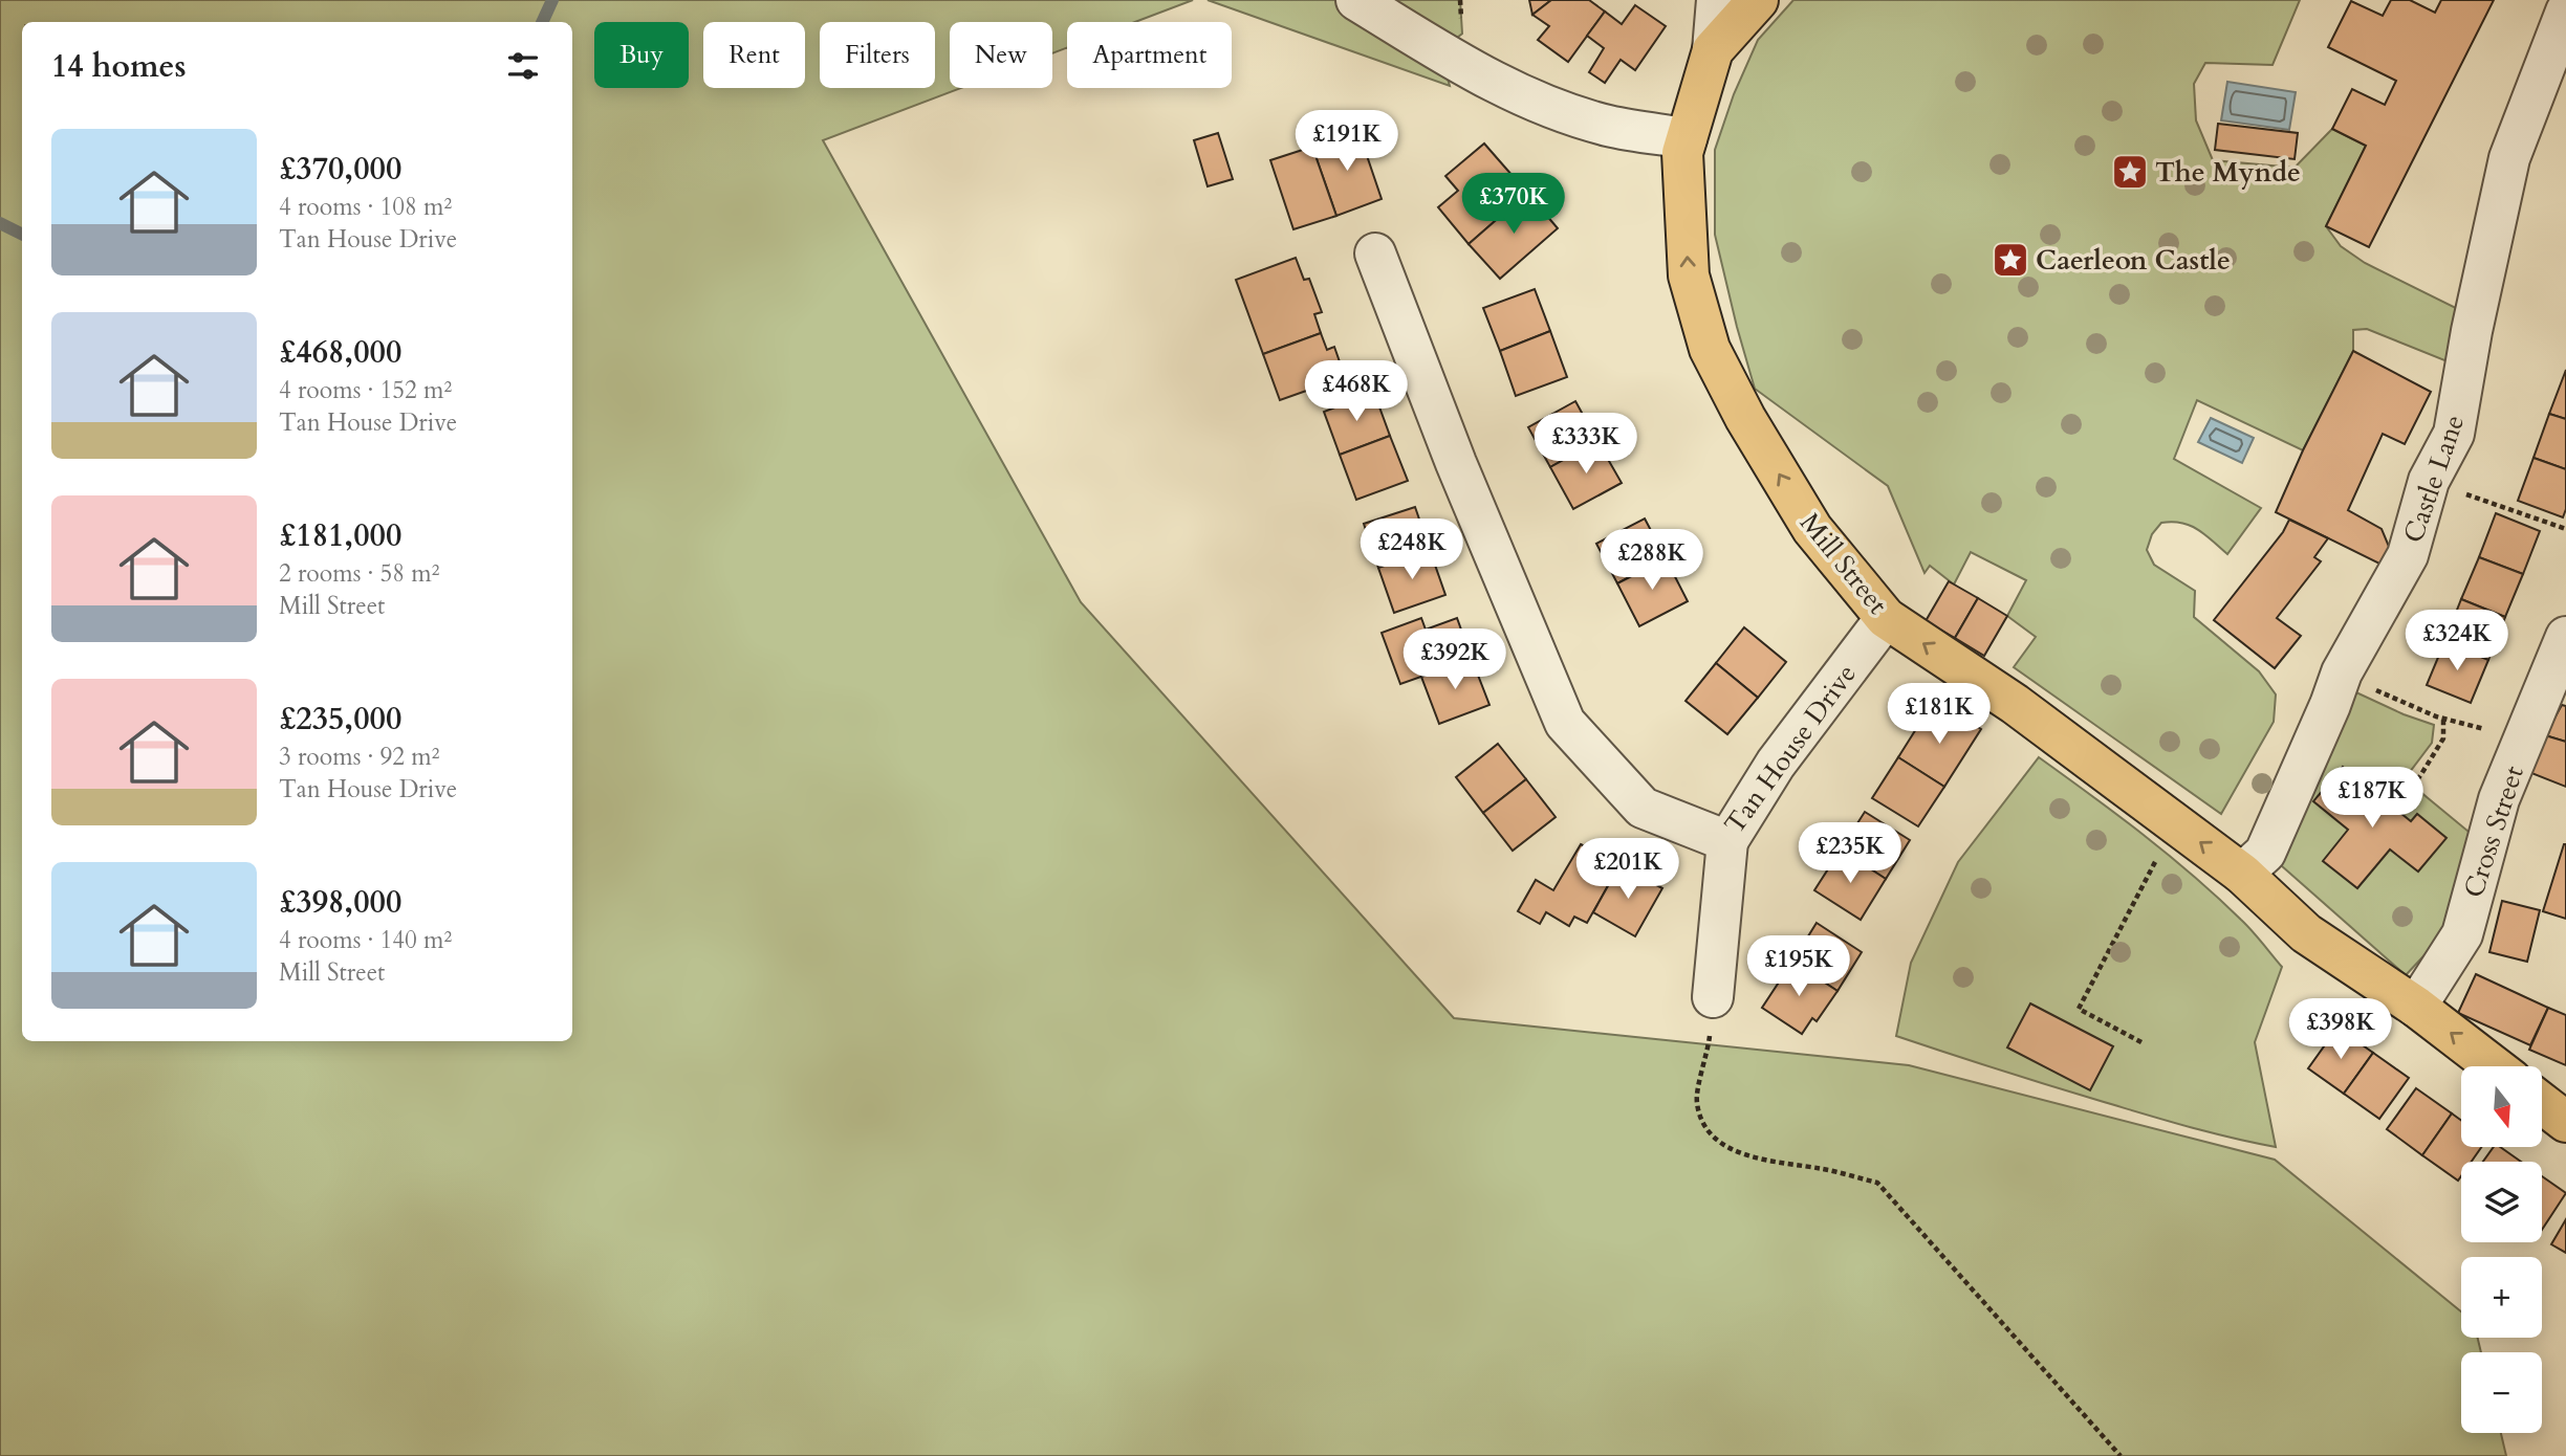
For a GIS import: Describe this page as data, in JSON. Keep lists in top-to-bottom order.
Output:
{
  "streets": {
    "main road": ["Mill Street"],
    "street": ["Castle Lane", "Tan House Drive", "Cross Street"]
  },
  "crossings": [
    ["Castle Lane", "Mill Street"],
    ["Mill Street", "Tan House Drive"],
    ["Mill Street", "Cross Street"]
  ],
  "one_way": ["Mill Street"],
  "places": {
    "place": ["The Mynde", "Caerleon Castle"]
  },
  "north": "bottom",
  "page": {
    "chip": [
      "Buy",
      "Rent",
      "Filters",
      "New",
      "Apartment"
    ],
    "heading": "14 homes",
    "price": [
      "£191K",
      "£370K",
      "£468K",
      "£333K",
      "£248K",
      "£288K",
      "£324K",
      "£392K",
      "£181K",
      "£187K",
      "£235K",
      "£201K",
      "£195K",
      "£398K"
    ],
    "list": [
      {
        "name": "£370,000",
        "note": "4 rooms · 108 m² · Tan House Drive"
      },
      {
        "name": "£468,000",
        "note": "4 rooms · 152 m² · Tan House Drive"
      },
      {
        "name": "£181,000",
        "note": "2 rooms · 58 m² · Mill Street"
      },
      {
        "name": "£235,000",
        "note": "3 rooms · 92 m² · Tan House Drive"
      },
      {
        "name": "£398,000",
        "note": "4 rooms · 140 m² · Mill Street"
      }
    ],
    "map_buttons": ["+", "−"]
  }
}
